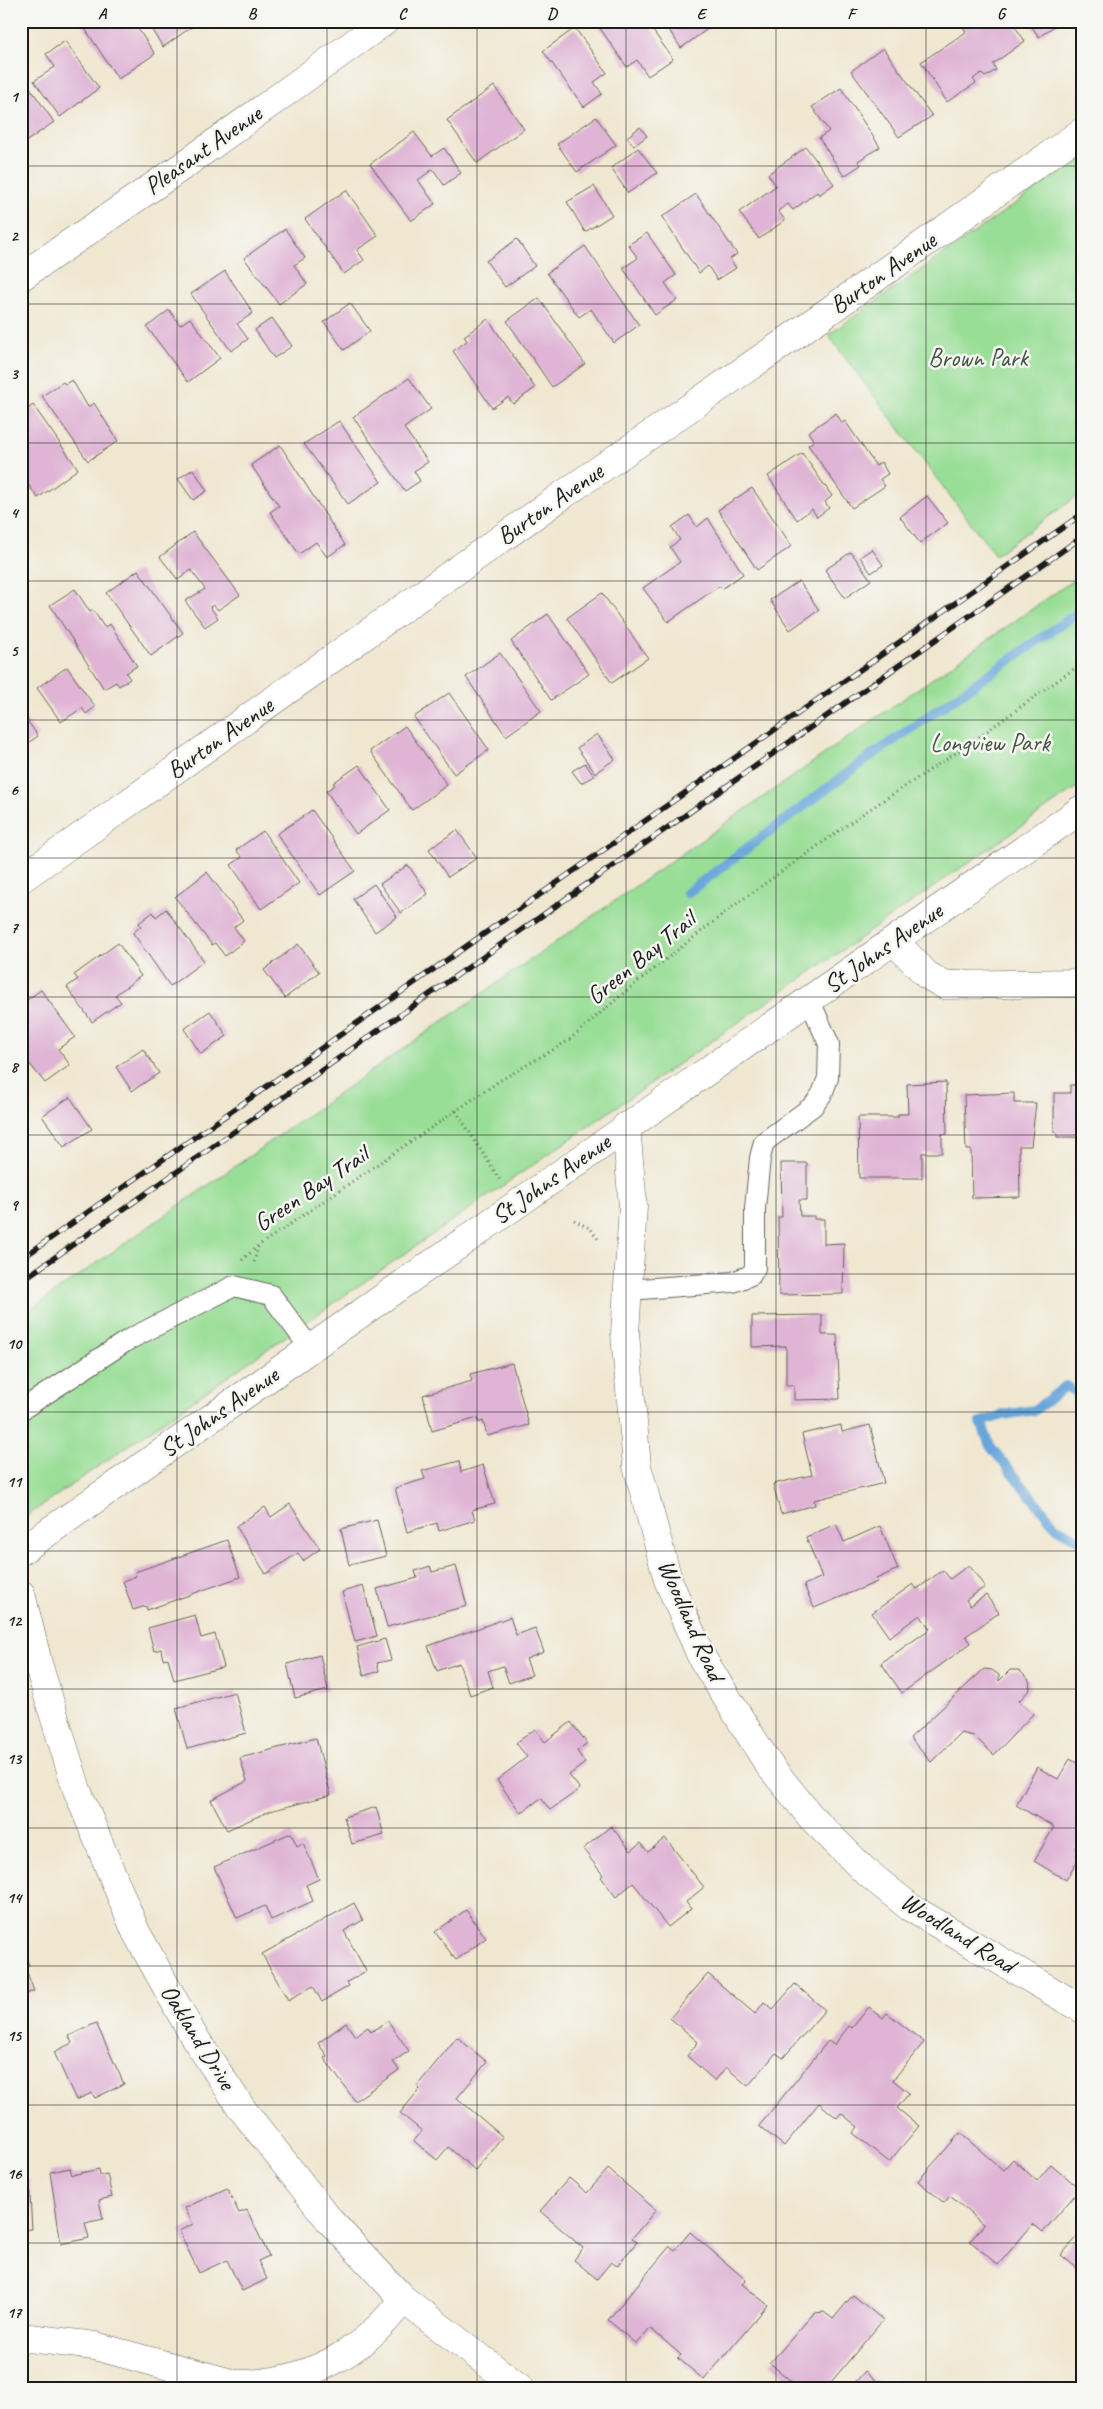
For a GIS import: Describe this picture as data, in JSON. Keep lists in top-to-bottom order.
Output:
{
  "streets": {
    "street": [
      "Pleasant Avenue",
      "Burton Avenue",
      "St Johns Avenue",
      "Woodland Road",
      "Oakland Drive"
    ],
    "path": ["Green Bay Trail"]
  },
  "crossings": [
    ["St Johns Avenue", "Woodland Road"]
  ],
  "parks": ["Brown Park", "Longview Park"],
  "grid": {
    "columns": [
      "A",
      "B",
      "C",
      "D",
      "E",
      "F",
      "G"
    ],
    "rows": [
      "1",
      "2",
      "3",
      "4",
      "5",
      "6",
      "7",
      "8",
      "9",
      "10",
      "11",
      "12",
      "13",
      "14",
      "15",
      "16",
      "17"
    ]
  }
}
